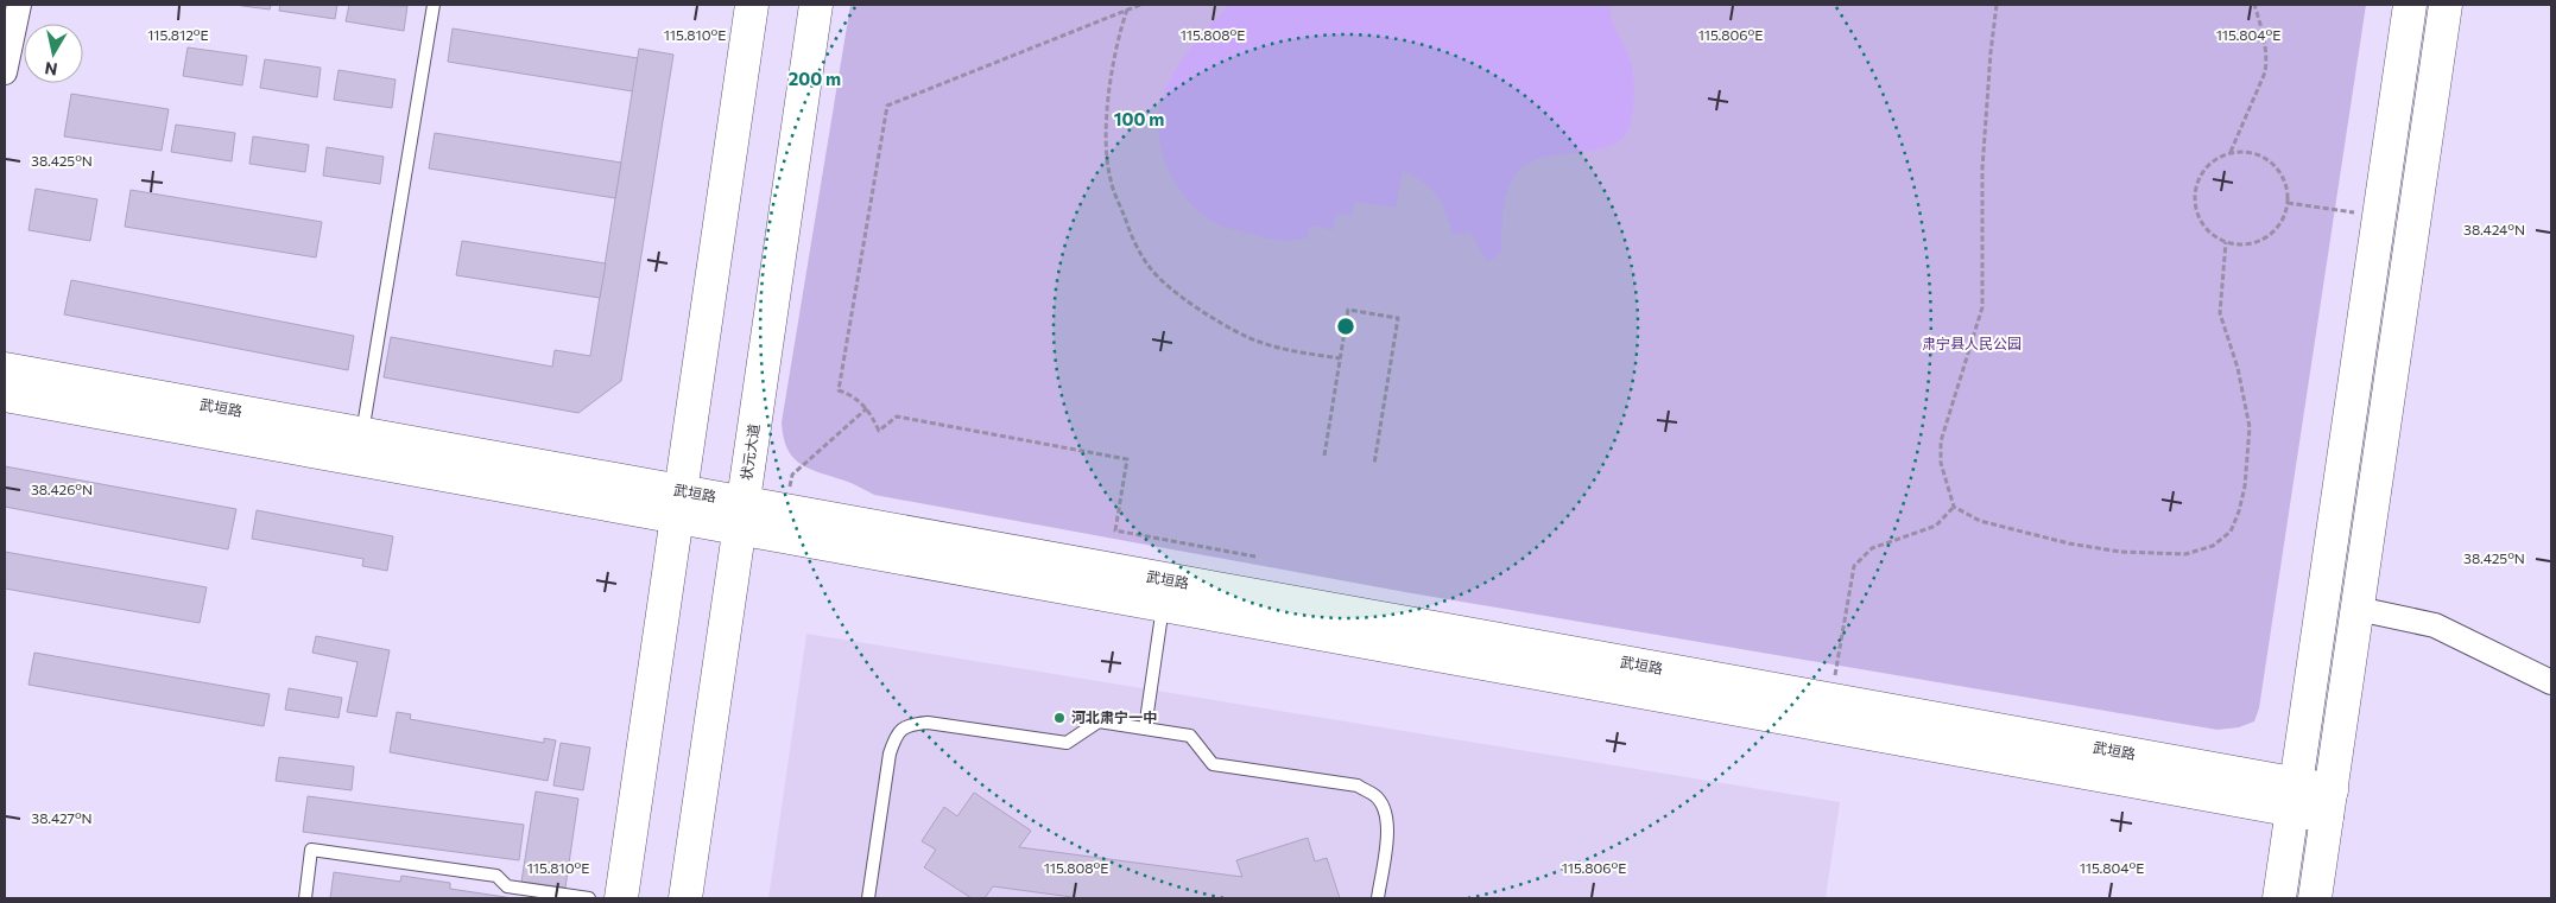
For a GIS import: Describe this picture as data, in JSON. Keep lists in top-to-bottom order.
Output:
{
  "streets": {
    "main road": ["武垣路", "状元大道"]
  },
  "crossings": [
    ["武垣路", "状元大道"]
  ],
  "parks": ["肃宁县人民公园"],
  "places": ["河北肃宁一中"],
  "north": "bottom",
  "coordinates": [
    "115.806°E",
    "115.812°E",
    "115.810°E",
    "115.808°E",
    "115.804°E",
    "38.425°N",
    "38.424°N",
    "38.426°N",
    "38.427°N"
  ],
  "rings": ["200 m", "100 m"]
}
